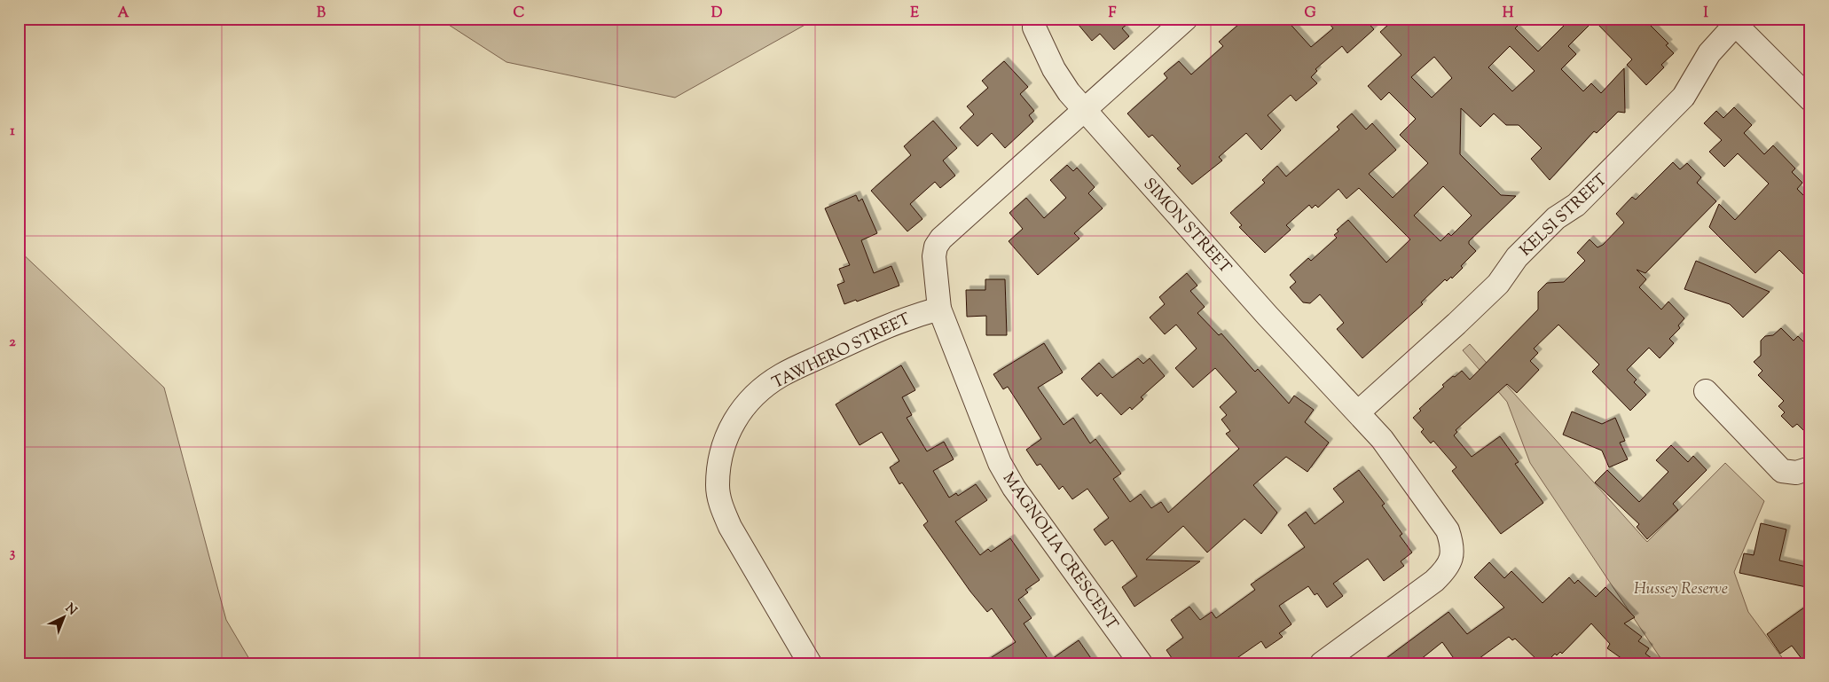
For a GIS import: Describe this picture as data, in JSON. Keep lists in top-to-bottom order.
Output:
{
  "streets": {
    "street": [
      "KELSI STREET",
      "SIMON STREET",
      "TAWHERO STREET",
      "MAGNOLIA CRESCENT"
    ]
  },
  "crossings": [
    ["KELSI STREET", "SIMON STREET"],
    ["SIMON STREET", "MAGNOLIA CRESCENT"],
    ["TAWHERO STREET", "MAGNOLIA CRESCENT"]
  ],
  "parks": ["Hussey Reserve"],
  "north": "top right",
  "grid": {
    "columns": [
      "A",
      "B",
      "C",
      "D",
      "E",
      "F",
      "G",
      "H",
      "I"
    ],
    "rows": ["1", "2", "3"]
  }
}
